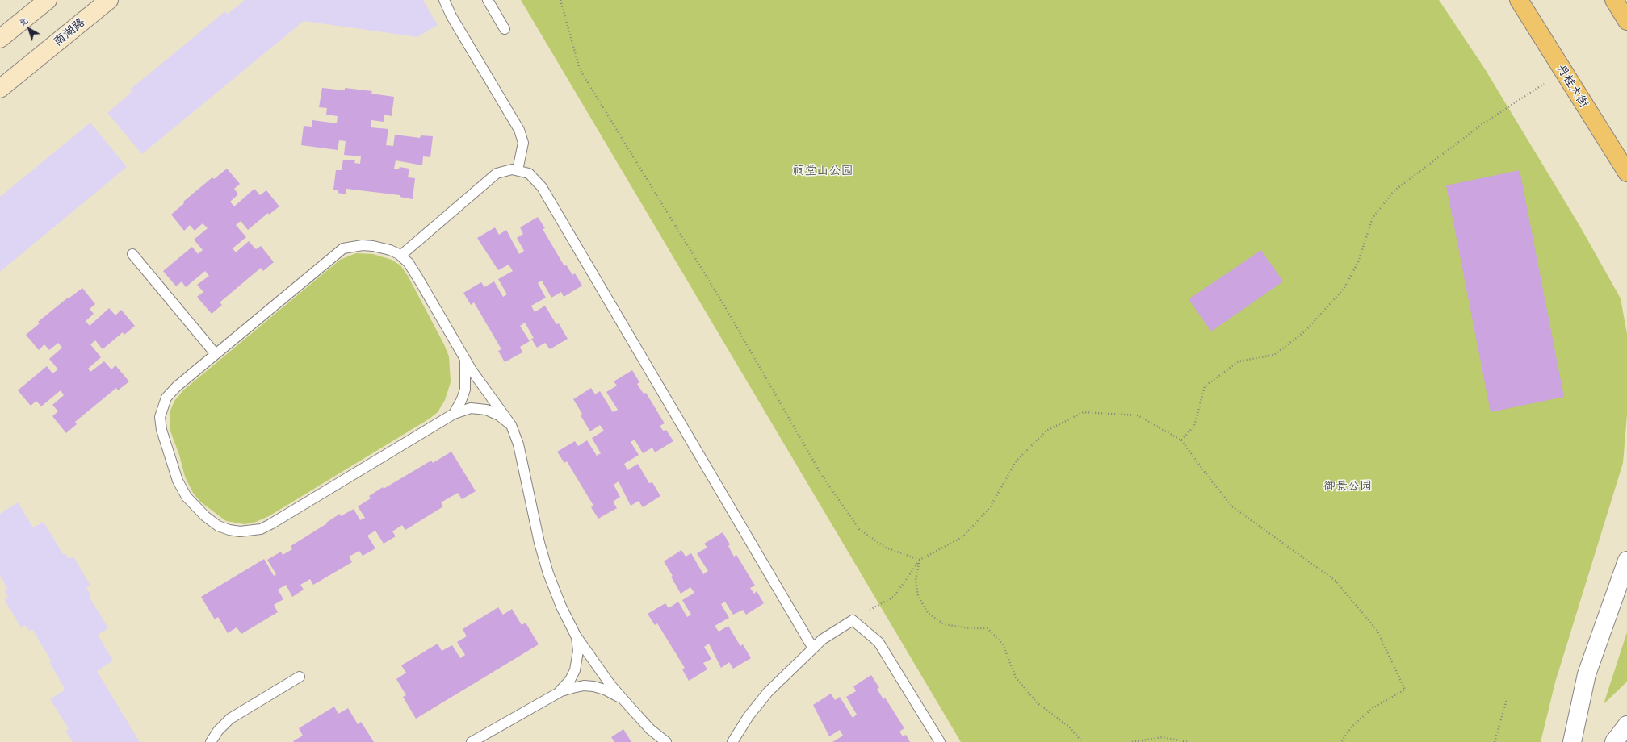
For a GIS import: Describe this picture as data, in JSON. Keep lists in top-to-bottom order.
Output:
{
  "streets": {
    "main road": ["南湖路", "丹桂大街"]
  },
  "parks": ["祠堂山公园", "御景公园"],
  "north": "top left"
}
